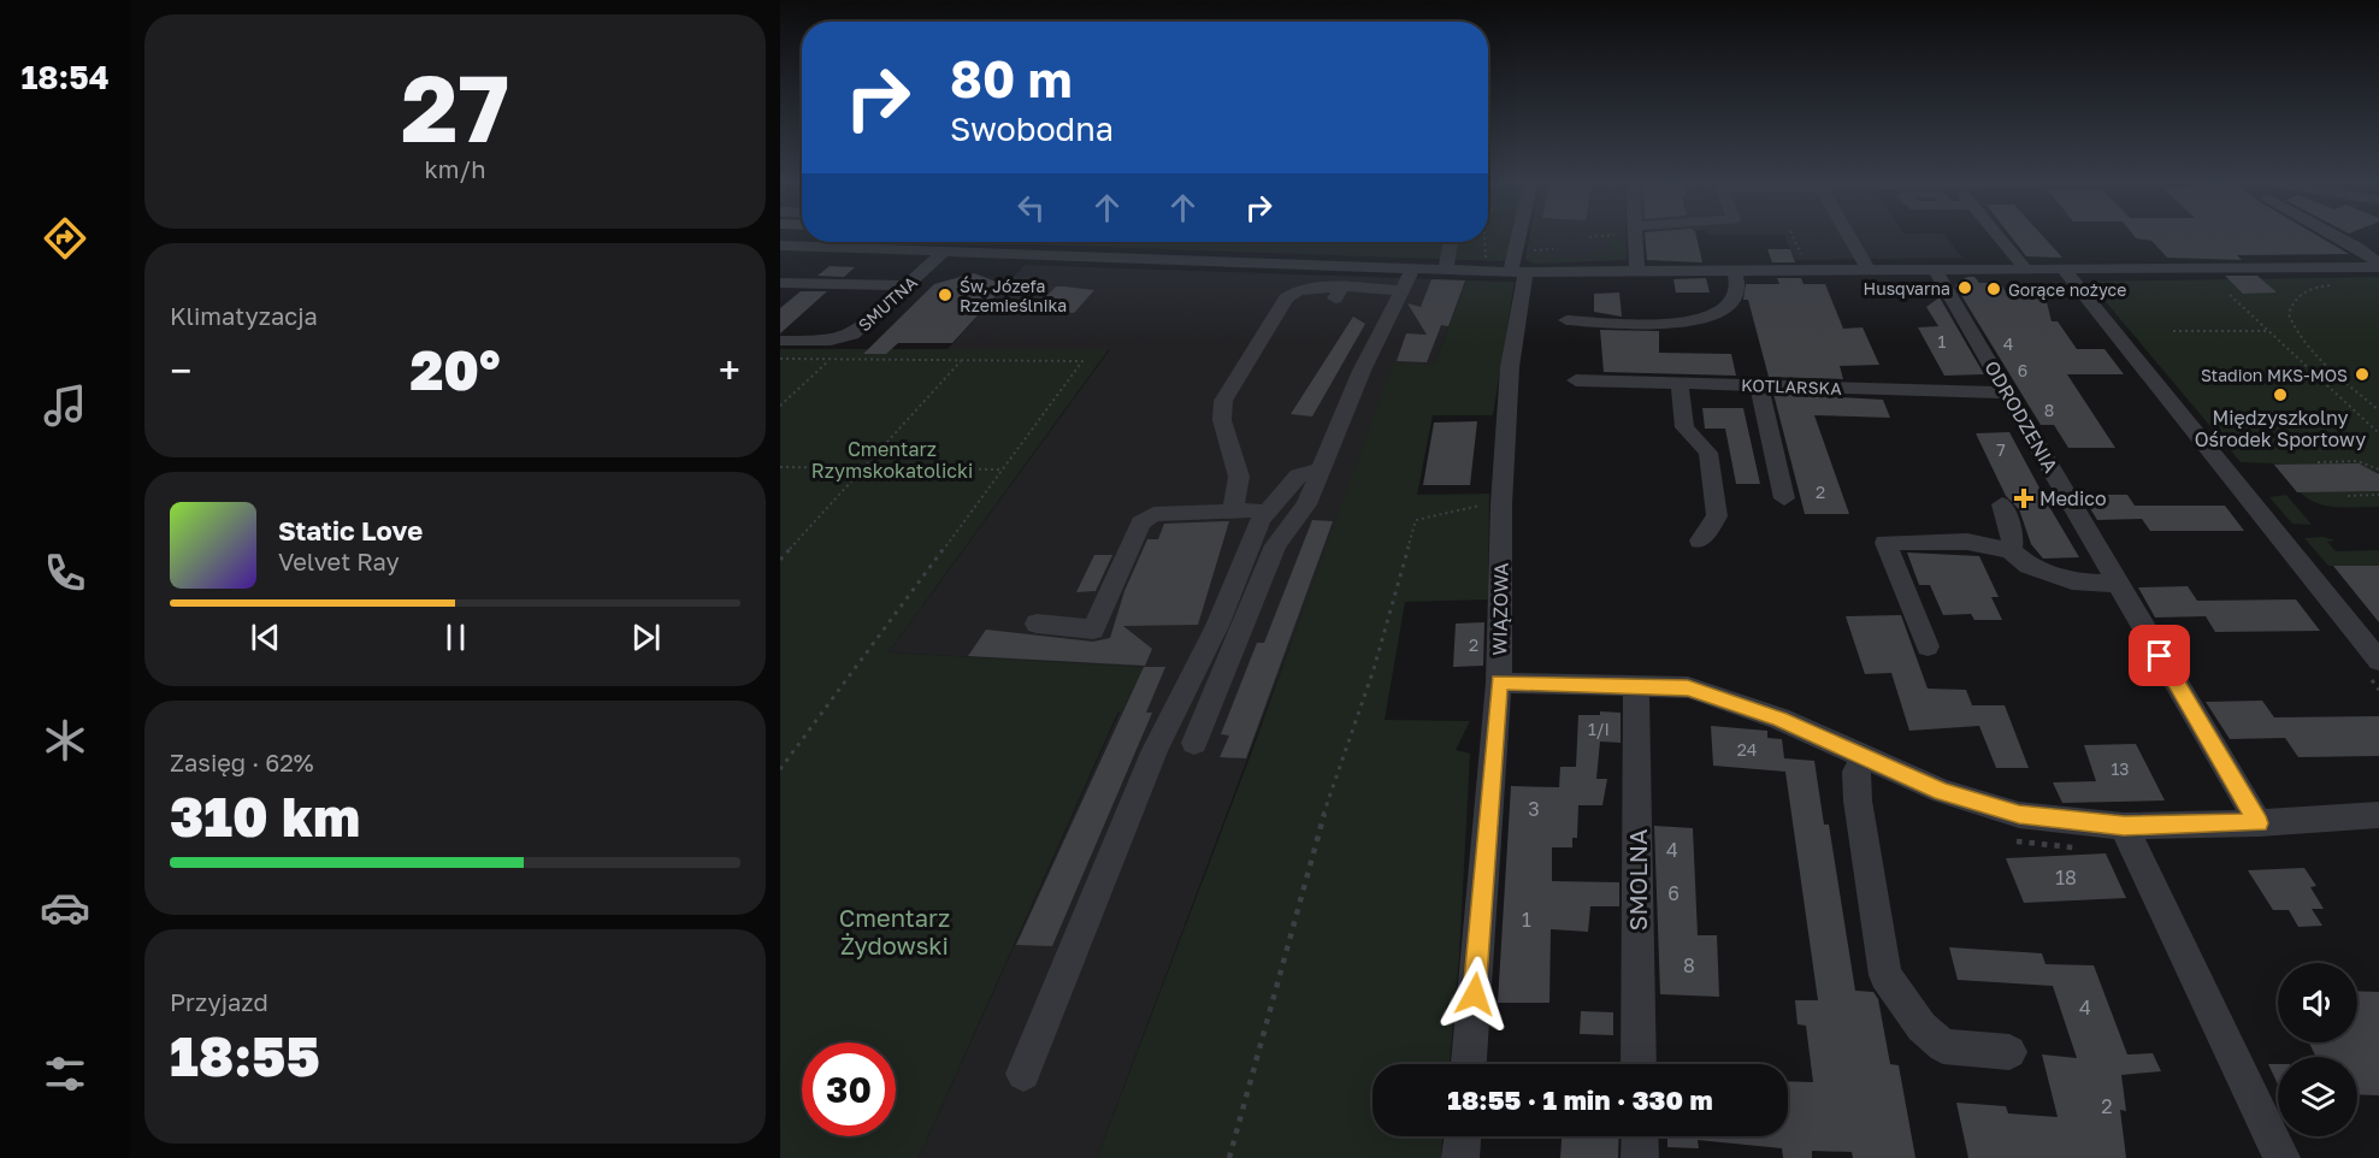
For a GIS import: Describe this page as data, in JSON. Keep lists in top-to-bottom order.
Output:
{
  "streets": {
    "street": [
      "SMUTNA",
      "KOTLARSKA",
      "ODRODZENIA",
      "WIĄZOWA",
      "SMOLNA"
    ]
  },
  "crossings": [
    ["KOTLARSKA", "ODRODZENIA"]
  ],
  "parks": ["Cmentarz Rzymskokatolicki", "Cmentarz Żydowski"],
  "places": {
    "other": [
      "Husqvarna",
      "Gorące nożyce",
      "Św, Józefa Rzemieślnika",
      "Stadion MKS-MOS",
      "Międzyszkolny Ośrodek Sportowy"
    ],
    "health": ["Medico"]
  },
  "house_numbers": [
    "1",
    "4",
    "6",
    "8",
    "7",
    "2",
    "2",
    "1/I",
    "24",
    "13",
    "3",
    "4",
    "18",
    "6",
    "1",
    "8",
    "4",
    "2"
  ],
  "page": {
    "tabs": "18:54",
    "tile": [
      ["27", "km/h"],
      "Klimatyzacja",
      ["Zasięg · 62%", "310 km"],
      ["Przyjazd", "18:55"]
    ],
    "turn": ["80 m", "Swobodna"],
    "heat": ["−", "20°", "+"],
    "song": ["Static Love", "Velvet Ray"],
    "limit": "30",
    "trip": "18:55 · 1 min · 330 m"
  }
}
